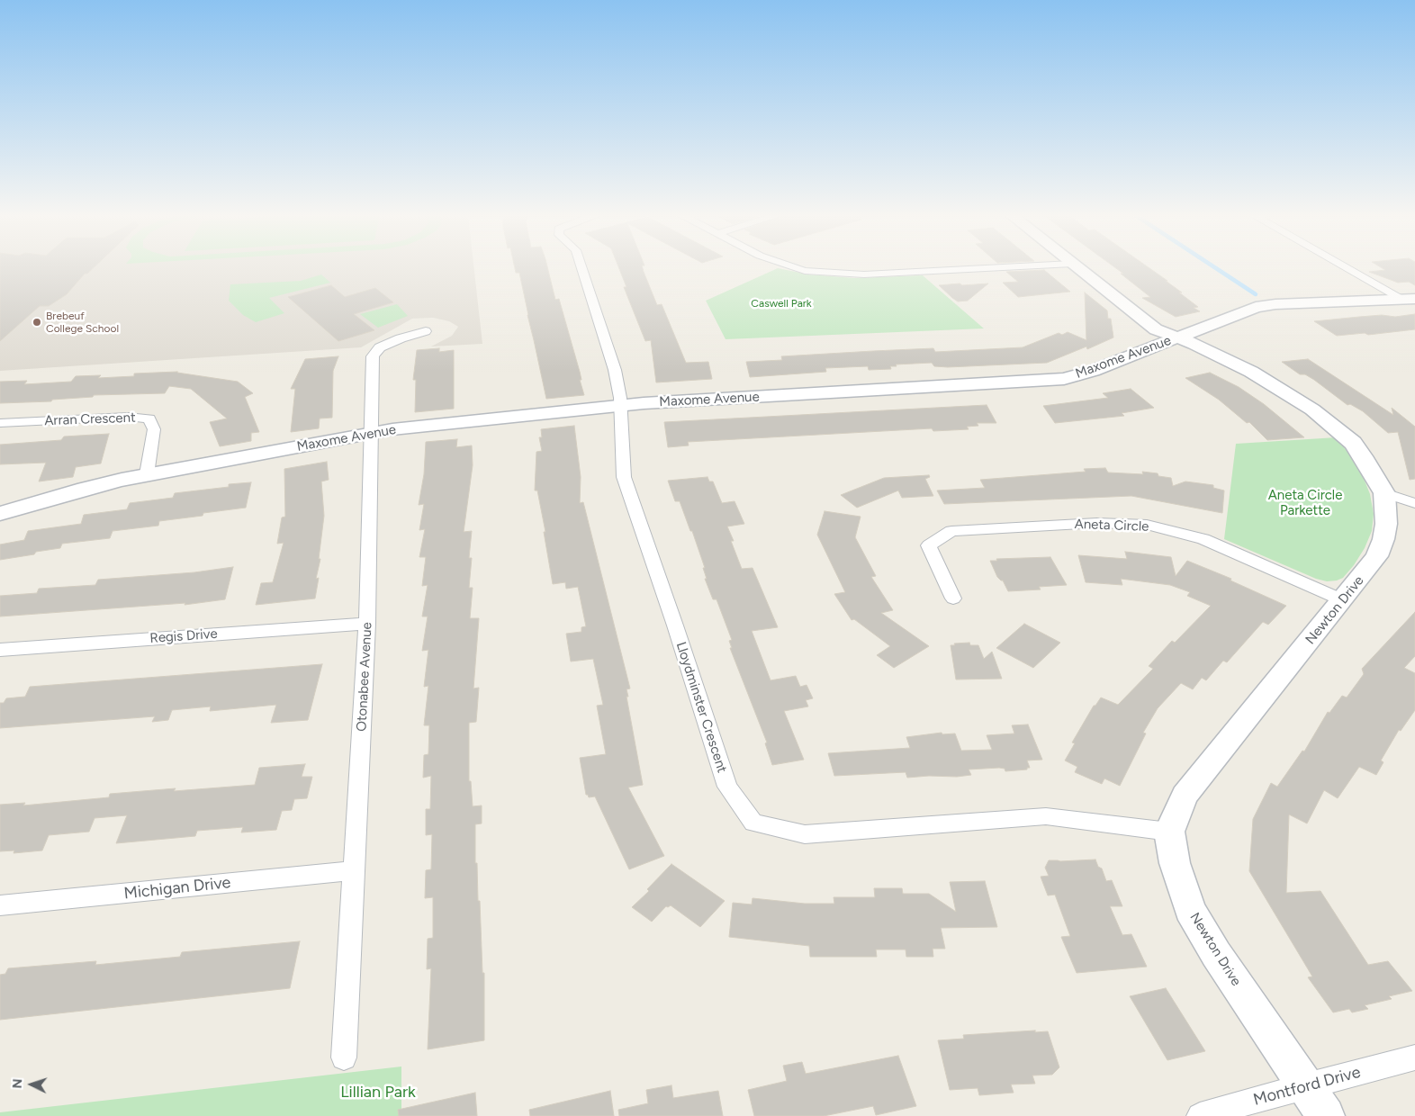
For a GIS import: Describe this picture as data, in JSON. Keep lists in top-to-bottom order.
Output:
{
  "streets": {
    "street": [
      "Maxome Avenue",
      "Arran Crescent",
      "Aneta Circle",
      "Newton Drive",
      "Regis Drive",
      "Otonabee Avenue",
      "Lloydminster Crescent",
      "Michigan Drive",
      "Montford Drive"
    ]
  },
  "crossings": [
    ["Maxome Avenue", "Arran Crescent"],
    ["Maxome Avenue", "Newton Drive"],
    ["Maxome Avenue", "Otonabee Avenue"],
    ["Maxome Avenue", "Lloydminster Crescent"],
    ["Aneta Circle", "Newton Drive"],
    ["Newton Drive", "Lloydminster Crescent"],
    ["Newton Drive", "Montford Drive"],
    ["Regis Drive", "Otonabee Avenue"],
    ["Otonabee Avenue", "Michigan Drive"]
  ],
  "parks": ["Caswell Park", "Aneta Circle Parkette", "Lillian Park"],
  "places": ["Brebeuf College School"],
  "north": "left"
}
